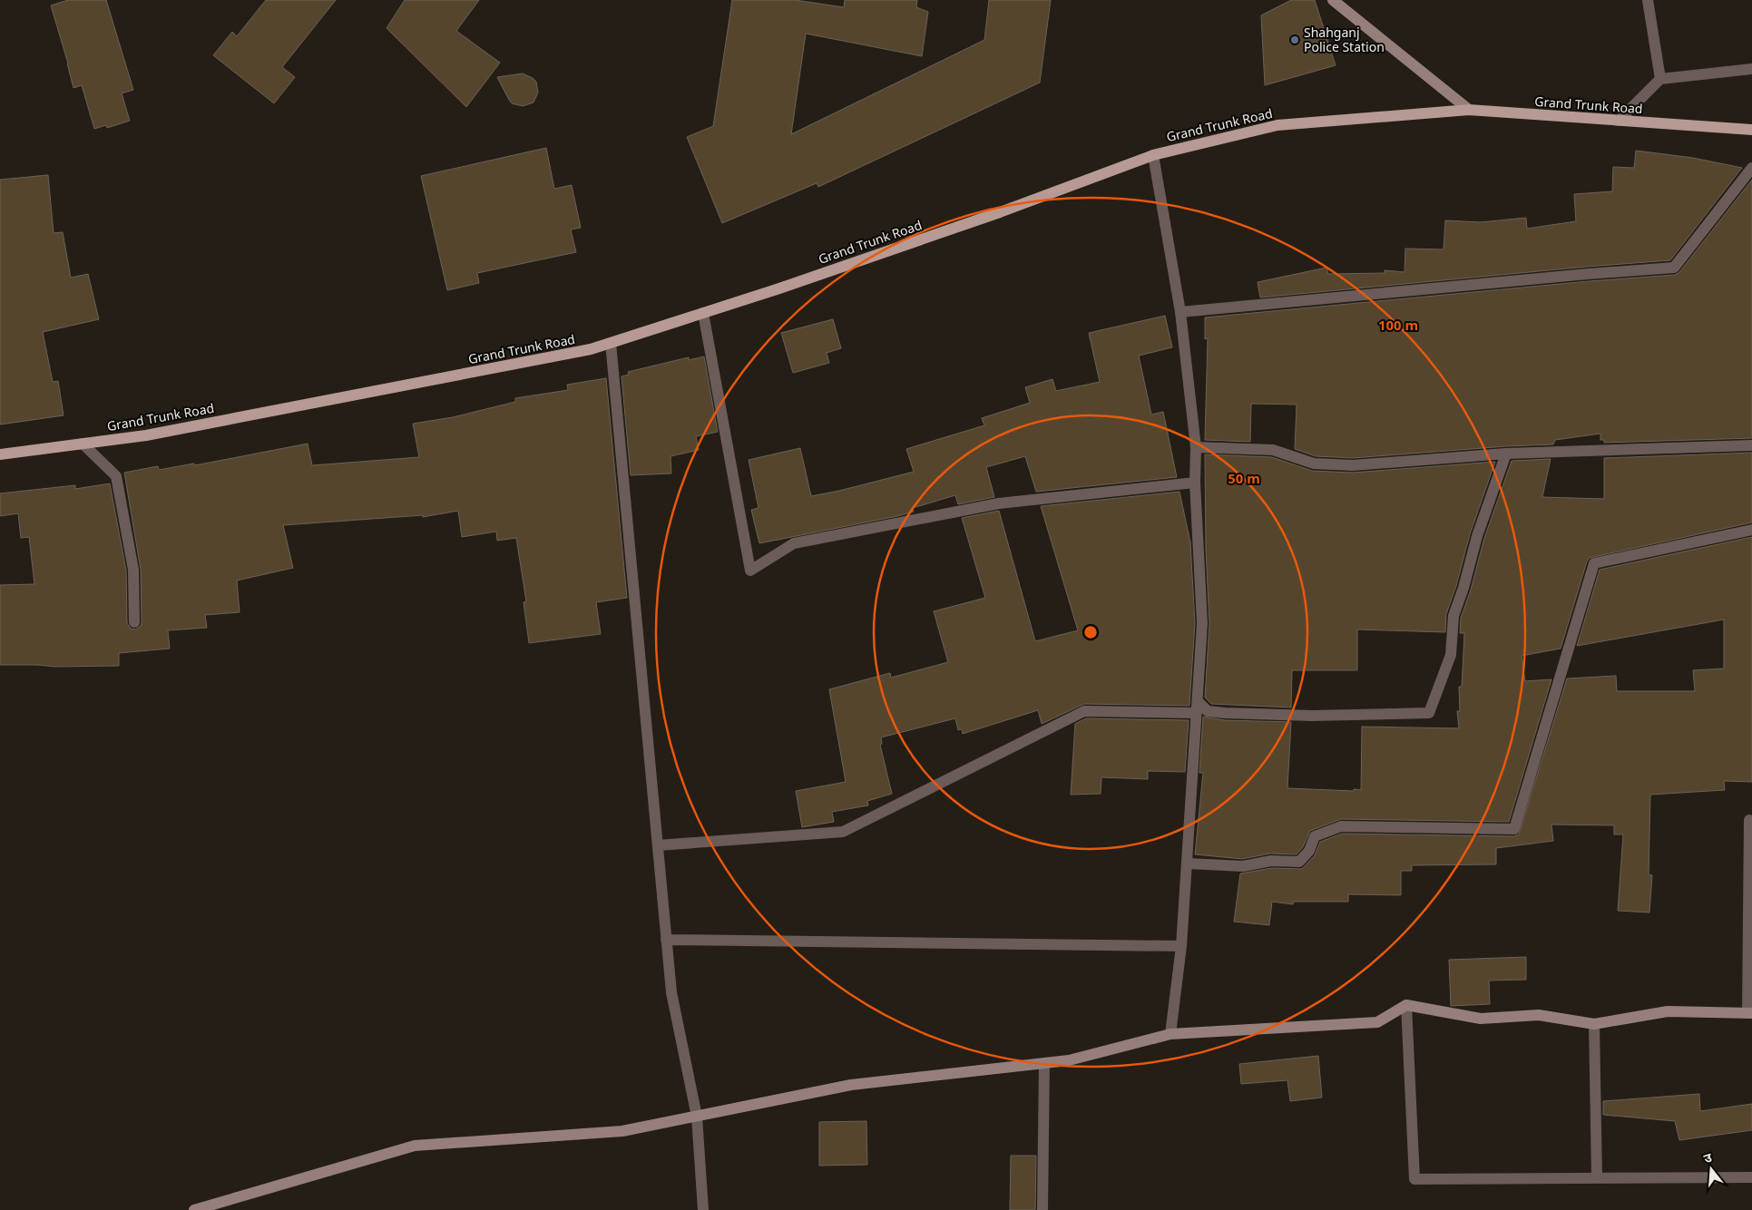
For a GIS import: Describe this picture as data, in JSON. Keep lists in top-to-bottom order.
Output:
{
  "streets": {
    "main road": ["Grand Trunk Road"]
  },
  "places": ["Shahganj Police Station"],
  "north": "top",
  "rings": ["100 m", "50 m"]
}
